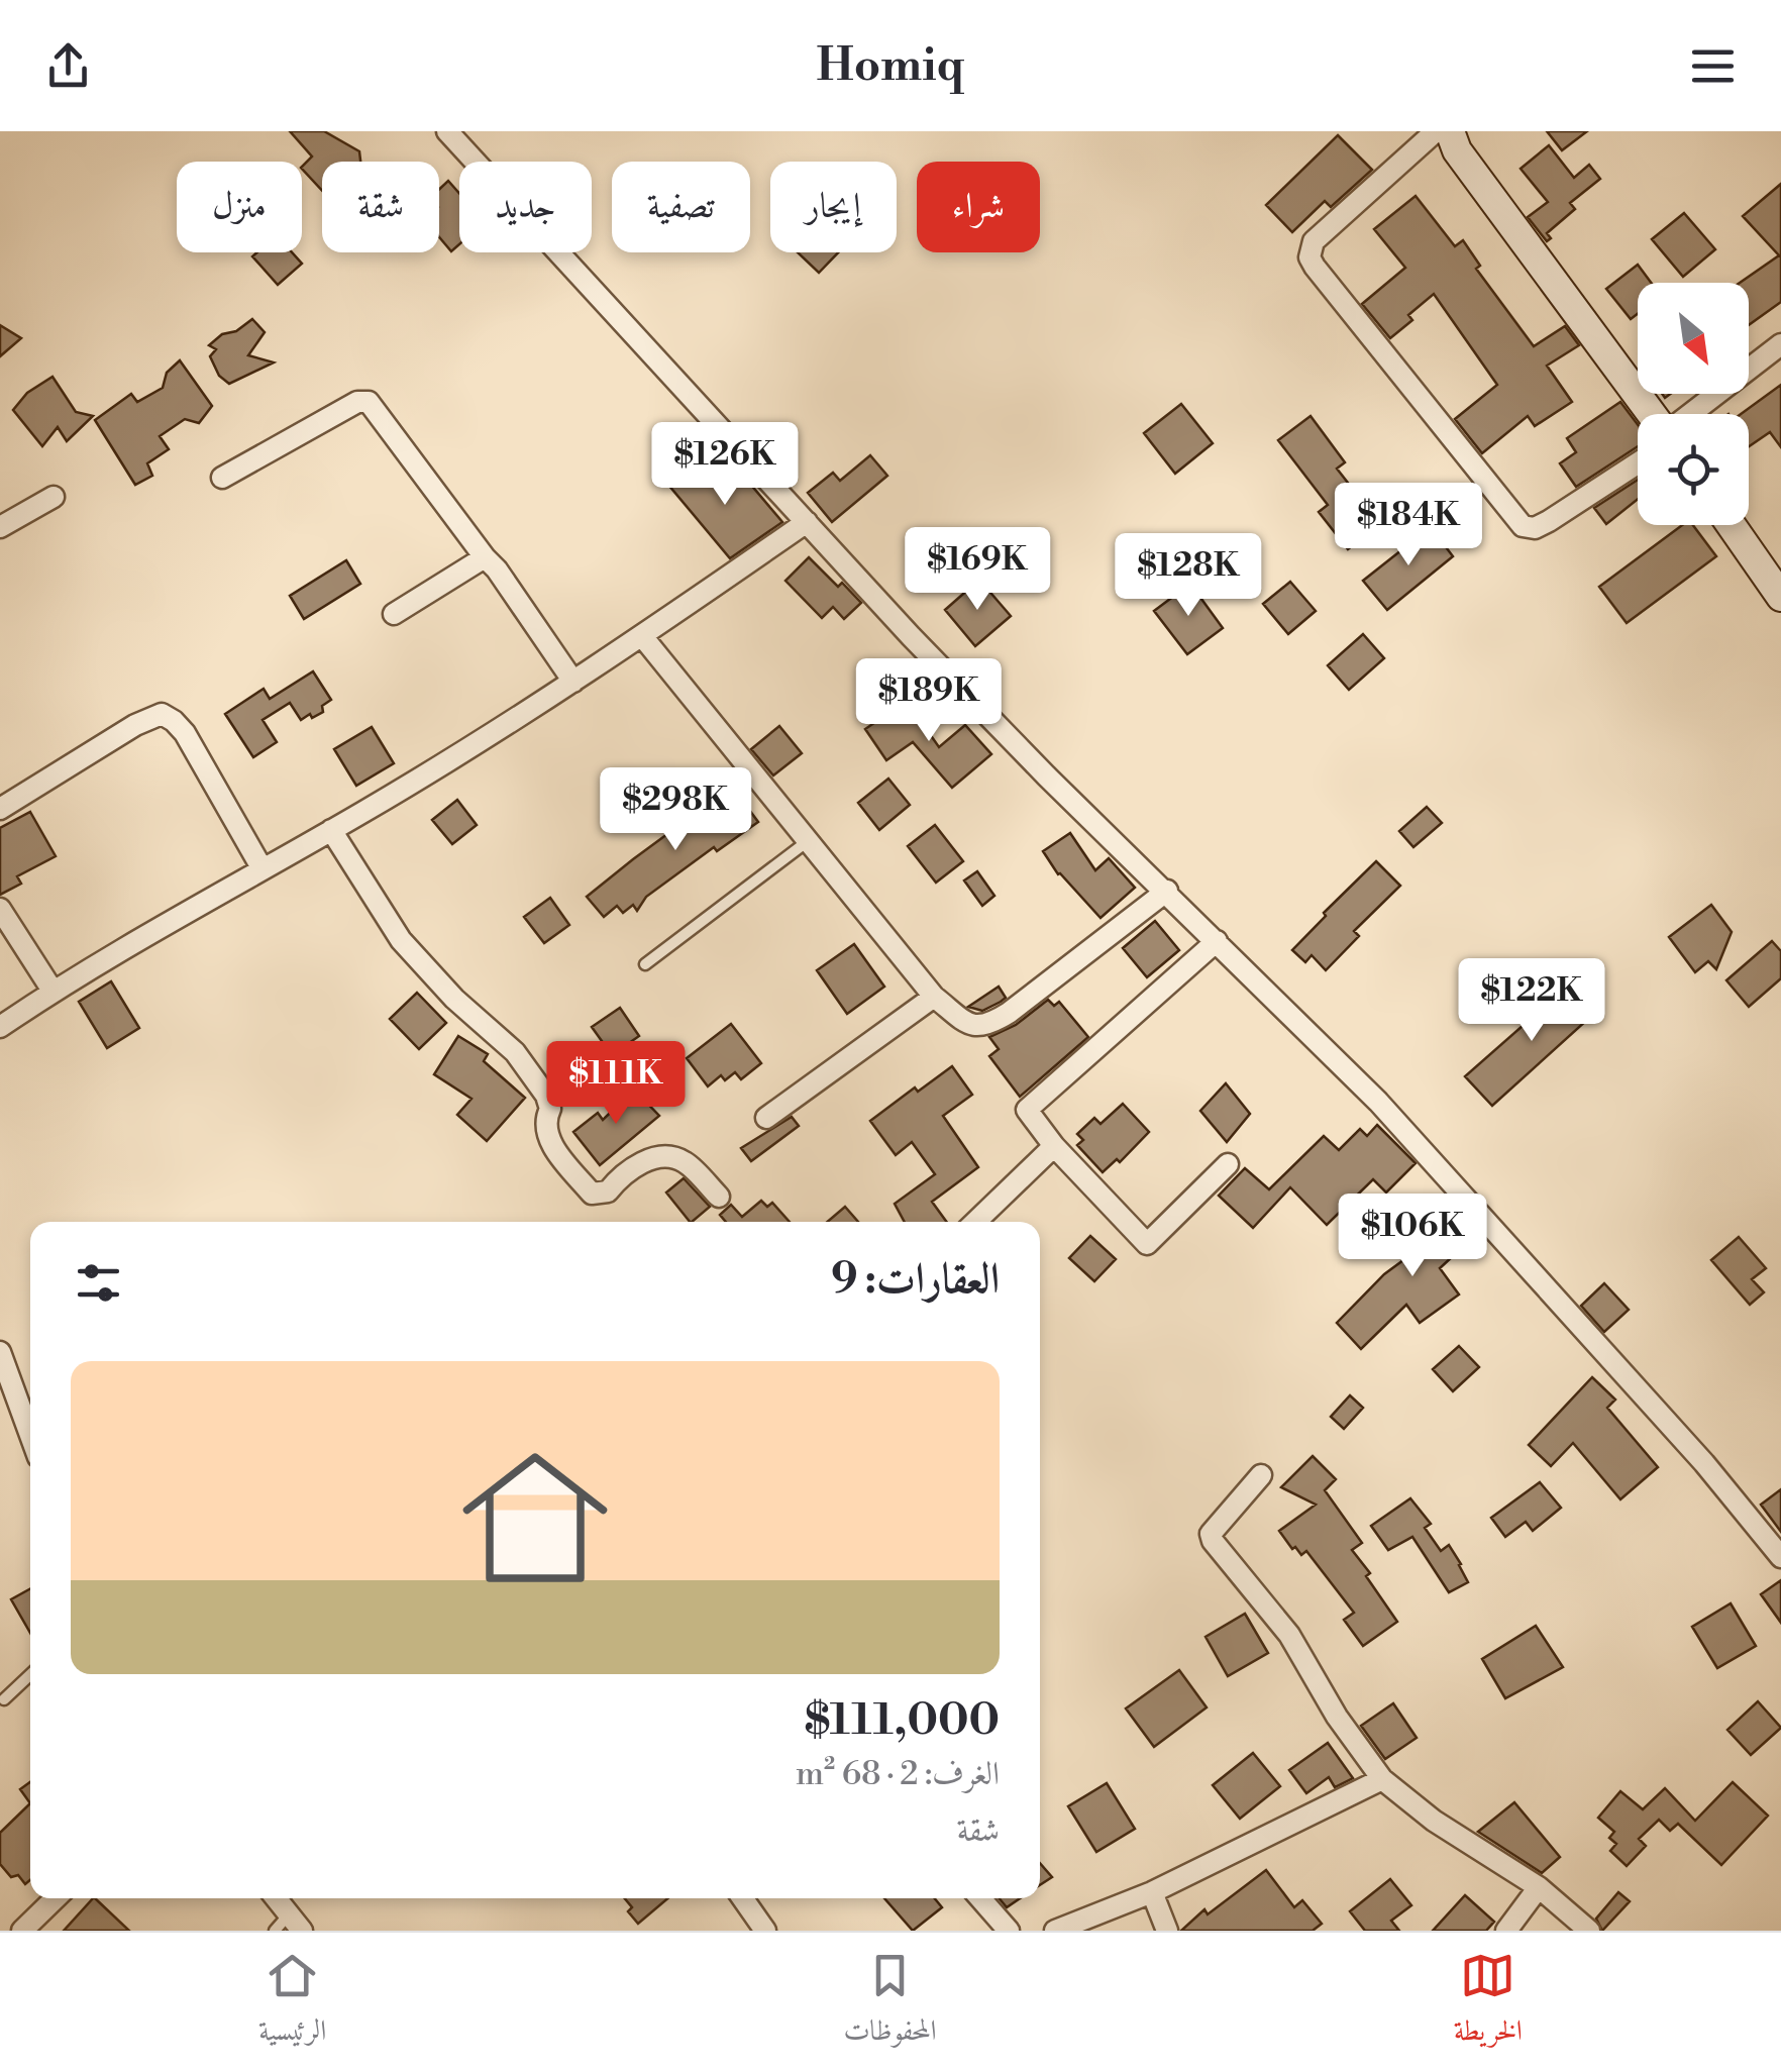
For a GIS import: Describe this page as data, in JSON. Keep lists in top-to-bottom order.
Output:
{
  "north": "bottom right",
  "page": {
    "header": "Homiq",
    "chip": [
      "شراء",
      "إيجار",
      "تصفية",
      "جديد",
      "شقة",
      "منزل"
    ],
    "price": [
      "$126K",
      "$184K",
      "$169K",
      "$128K",
      "$189K",
      "$298K",
      "$122K",
      "$111K",
      "$106K"
    ],
    "heading": "العقارات: 9",
    "list": [
      {
        "name": "$111,000",
        "note": "الغرف: 2 · 68 m² · شقة"
      }
    ],
    "tabs": ["الخريطة", "المحفوظات", "الرئيسية"]
  }
}
